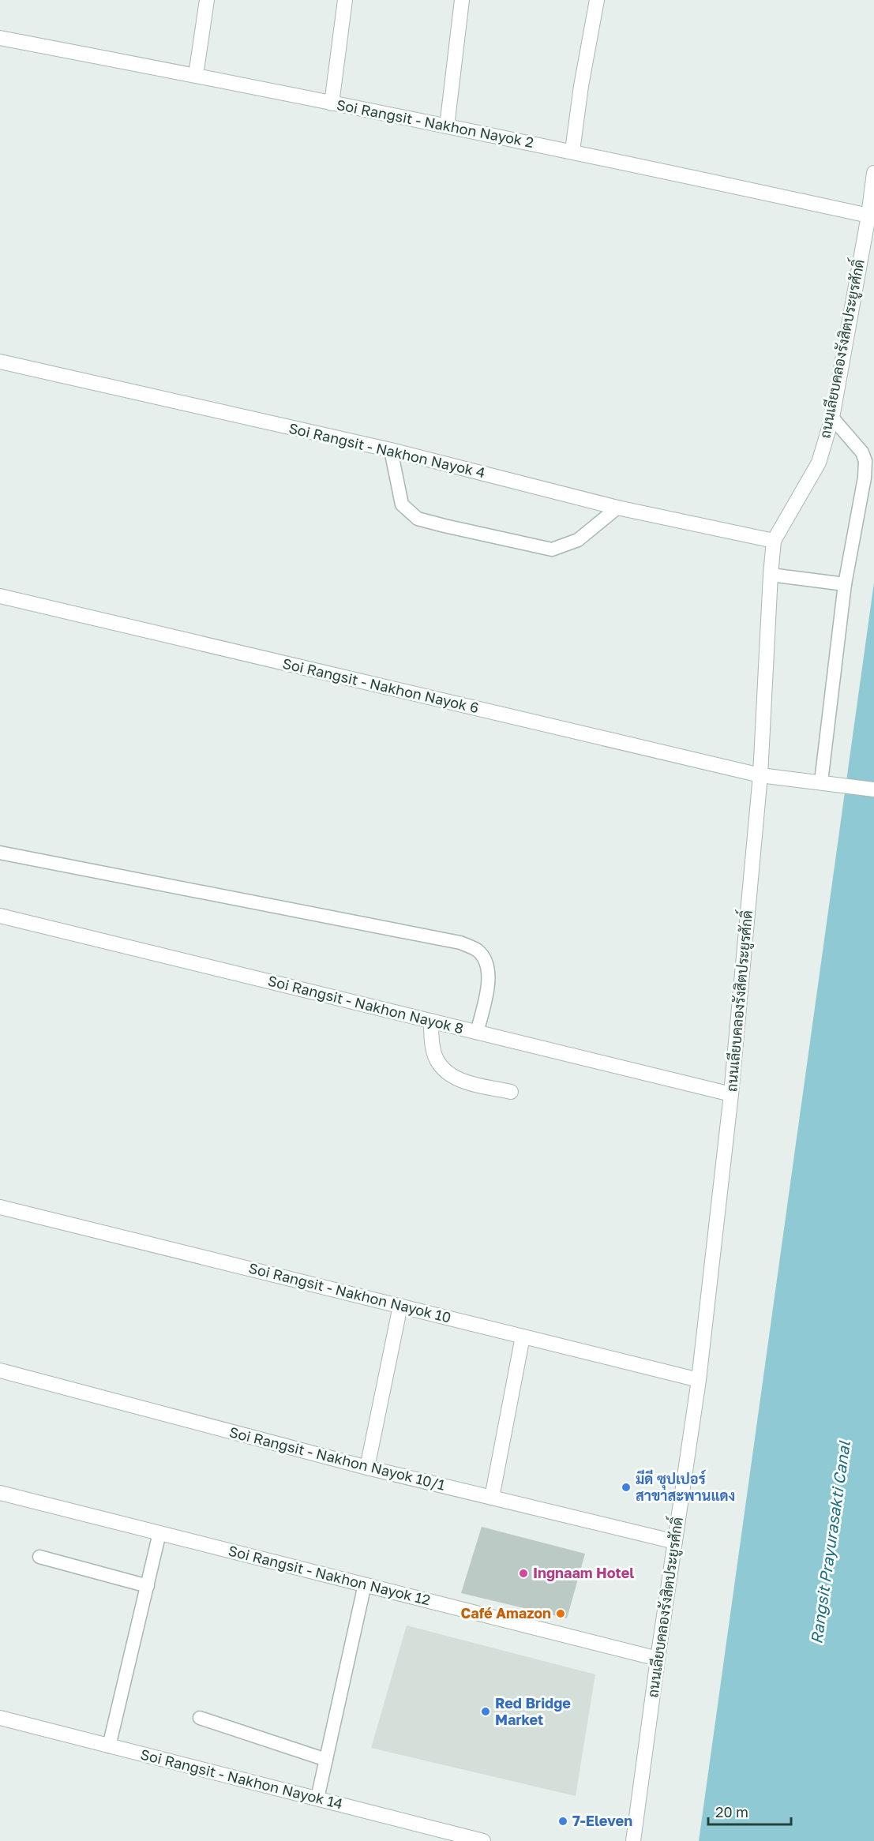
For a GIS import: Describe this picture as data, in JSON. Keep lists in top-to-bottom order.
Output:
{
  "streets": {
    "street": [
      "Soi Rangsit - Nakhon Nayok 2",
      "ถนนเลียบคลองรังสิตประยูรศักดิ์",
      "Soi Rangsit - Nakhon Nayok 4",
      "Soi Rangsit - Nakhon Nayok 6",
      "Soi Rangsit - Nakhon Nayok 8",
      "Soi Rangsit - Nakhon Nayok 10",
      "Soi Rangsit - Nakhon Nayok 10/1",
      "Soi Rangsit - Nakhon Nayok 12",
      "Soi Rangsit - Nakhon Nayok 14"
    ]
  },
  "crossings": [
    ["Soi Rangsit - Nakhon Nayok 2", "ถนนเลียบคลองรังสิตประยูรศักดิ์"],
    ["ถนนเลียบคลองรังสิตประยูรศักดิ์", "Soi Rangsit - Nakhon Nayok 4"],
    ["ถนนเลียบคลองรังสิตประยูรศักดิ์", "Soi Rangsit - Nakhon Nayok 6"],
    ["ถนนเลียบคลองรังสิตประยูรศักดิ์", "Soi Rangsit - Nakhon Nayok 8"],
    ["ถนนเลียบคลองรังสิตประยูรศักดิ์", "Soi Rangsit - Nakhon Nayok 10"],
    ["ถนนเลียบคลองรังสิตประยูรศักดิ์", "Soi Rangsit - Nakhon Nayok 10/1"],
    ["ถนนเลียบคลองรังสิตประยูรศักดิ์", "Soi Rangsit - Nakhon Nayok 12"]
  ],
  "water": ["Rangsit Prayurasakti Canal"],
  "places": [
    "มีดี ซุปเปอร์ สาขาสะพานแดง",
    "Ingnaam Hotel",
    "Café Amazon",
    "Red Bridge Market",
    "7-Eleven"
  ],
  "scale_bar": "20 m"
}
